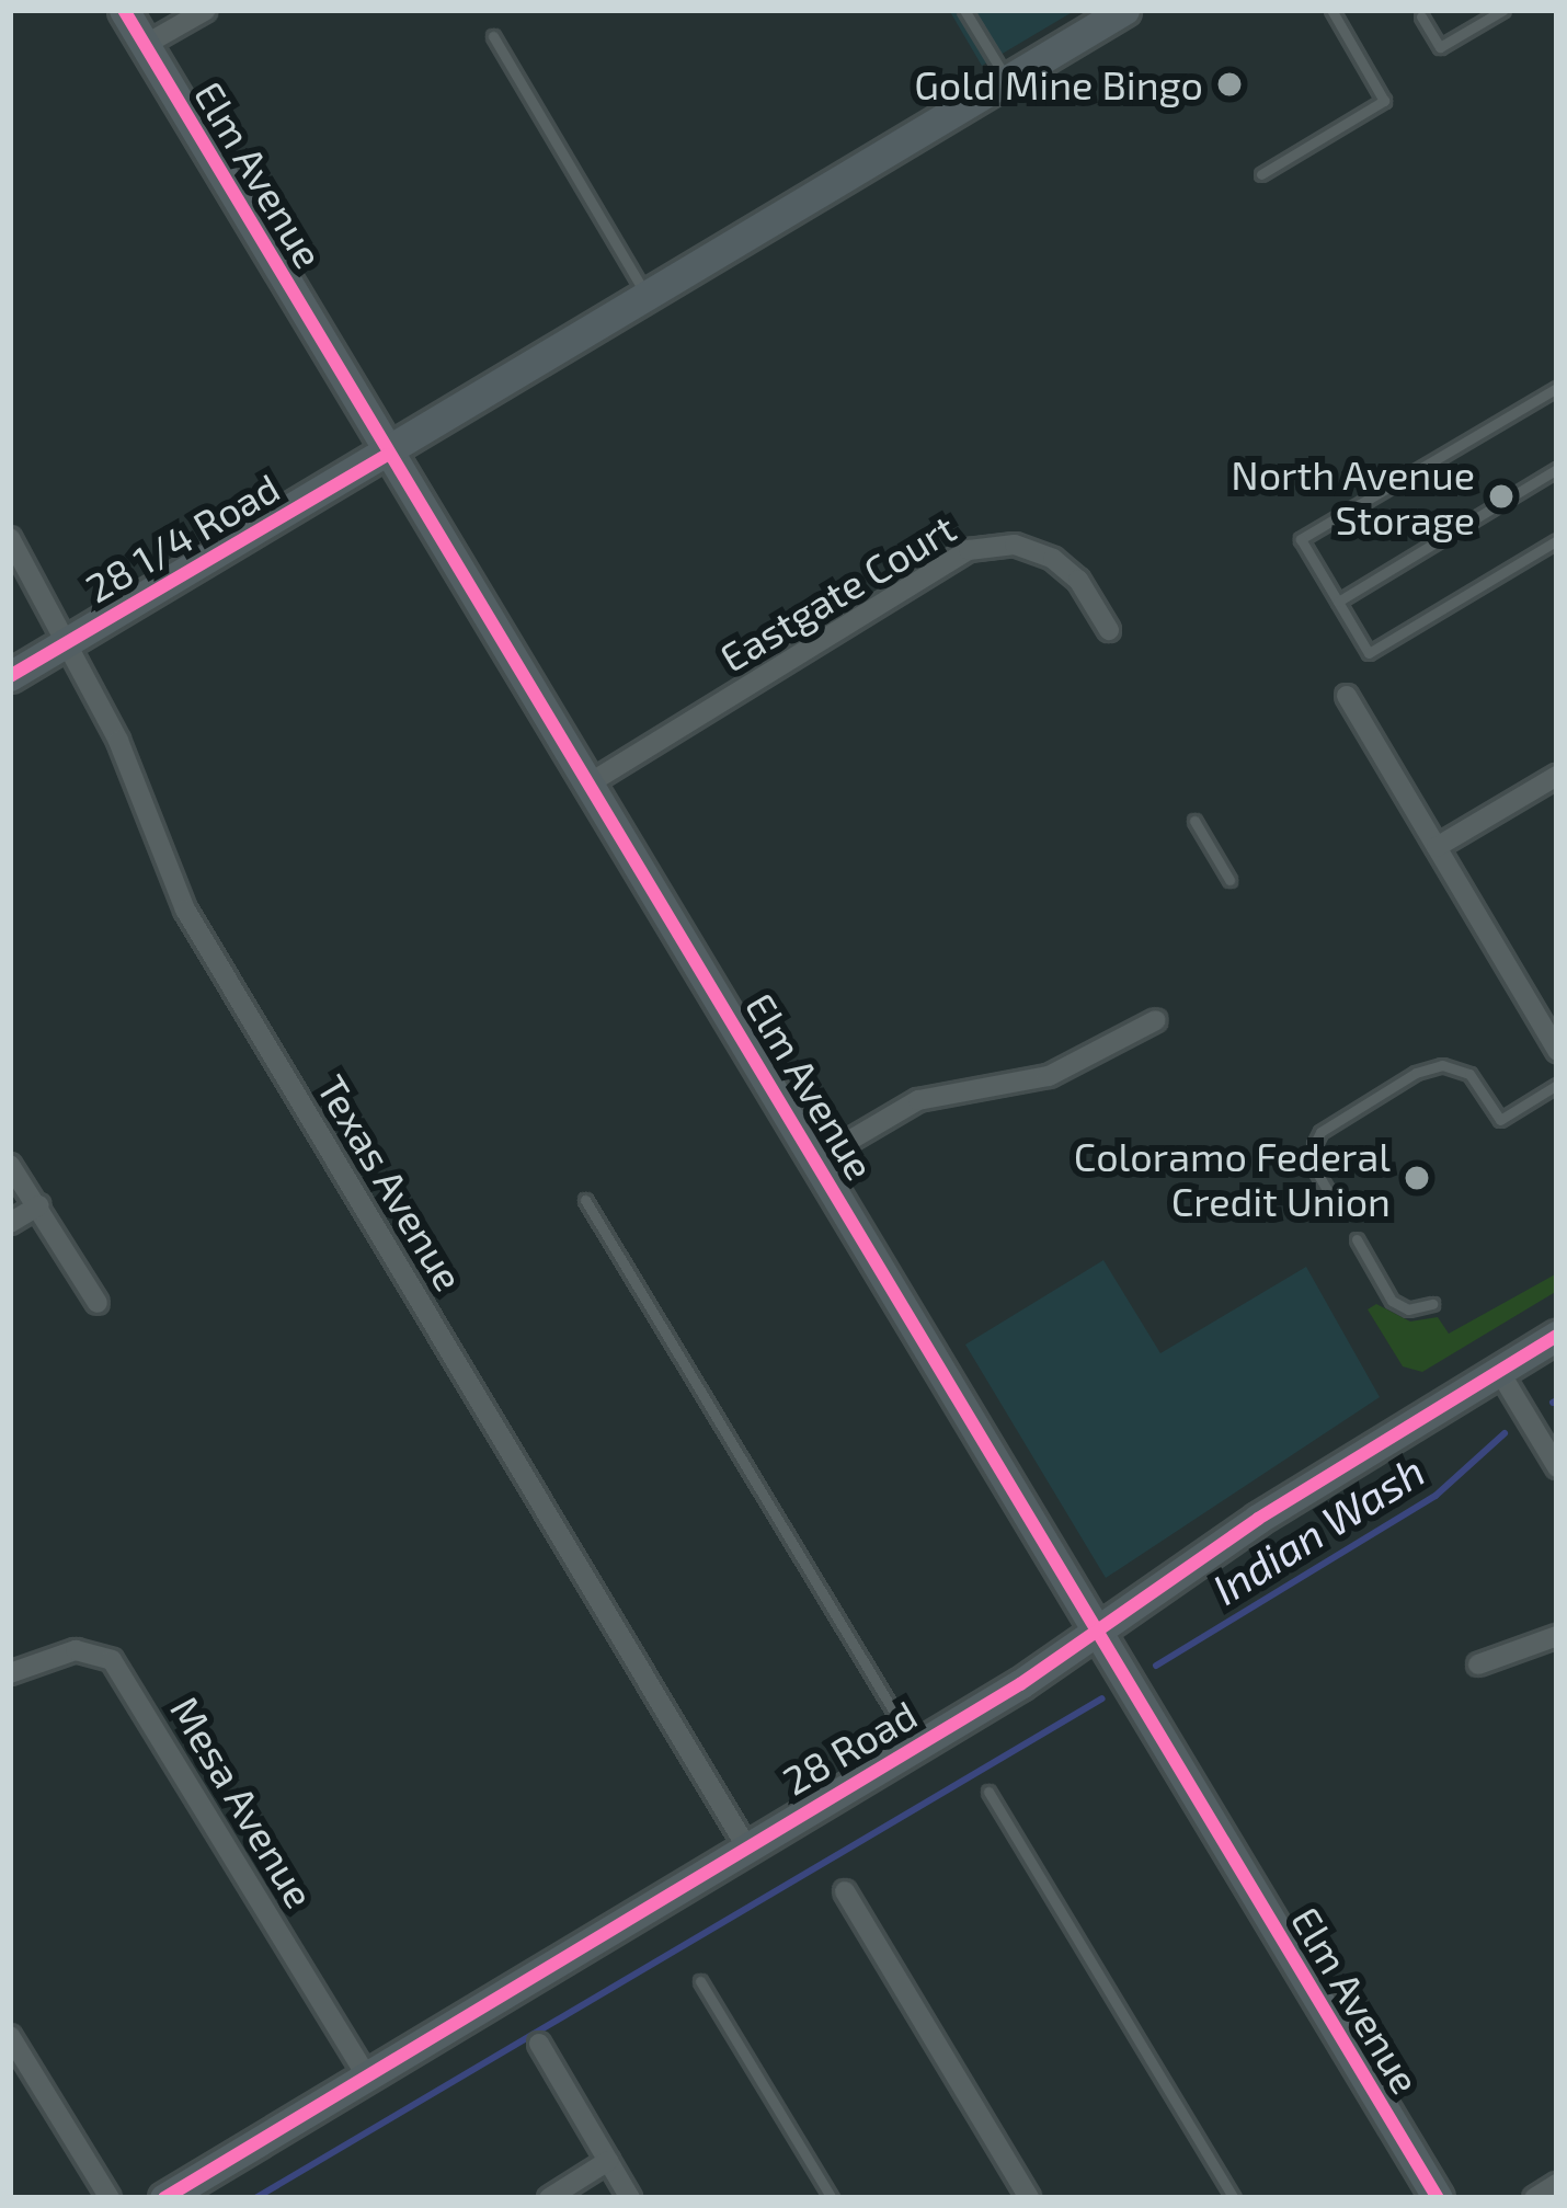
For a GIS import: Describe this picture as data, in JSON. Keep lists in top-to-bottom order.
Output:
{
  "streets": {
    "street": [
      "Elm Avenue",
      "28 1/4 Road",
      "Eastgate Court",
      "Texas Avenue",
      "28 Road",
      "Mesa Avenue"
    ]
  },
  "crossings": [
    ["Elm Avenue", "28 1/4 Road"],
    ["Elm Avenue", "Eastgate Court"],
    ["Elm Avenue", "28 Road"],
    ["28 1/4 Road", "Texas Avenue"],
    ["Texas Avenue", "28 Road"],
    ["28 Road", "Mesa Avenue"]
  ],
  "water": ["Indian Wash"],
  "places": ["Gold Mine Bingo", "North Avenue Storage", "Coloramo Federal Credit Union"]
}
